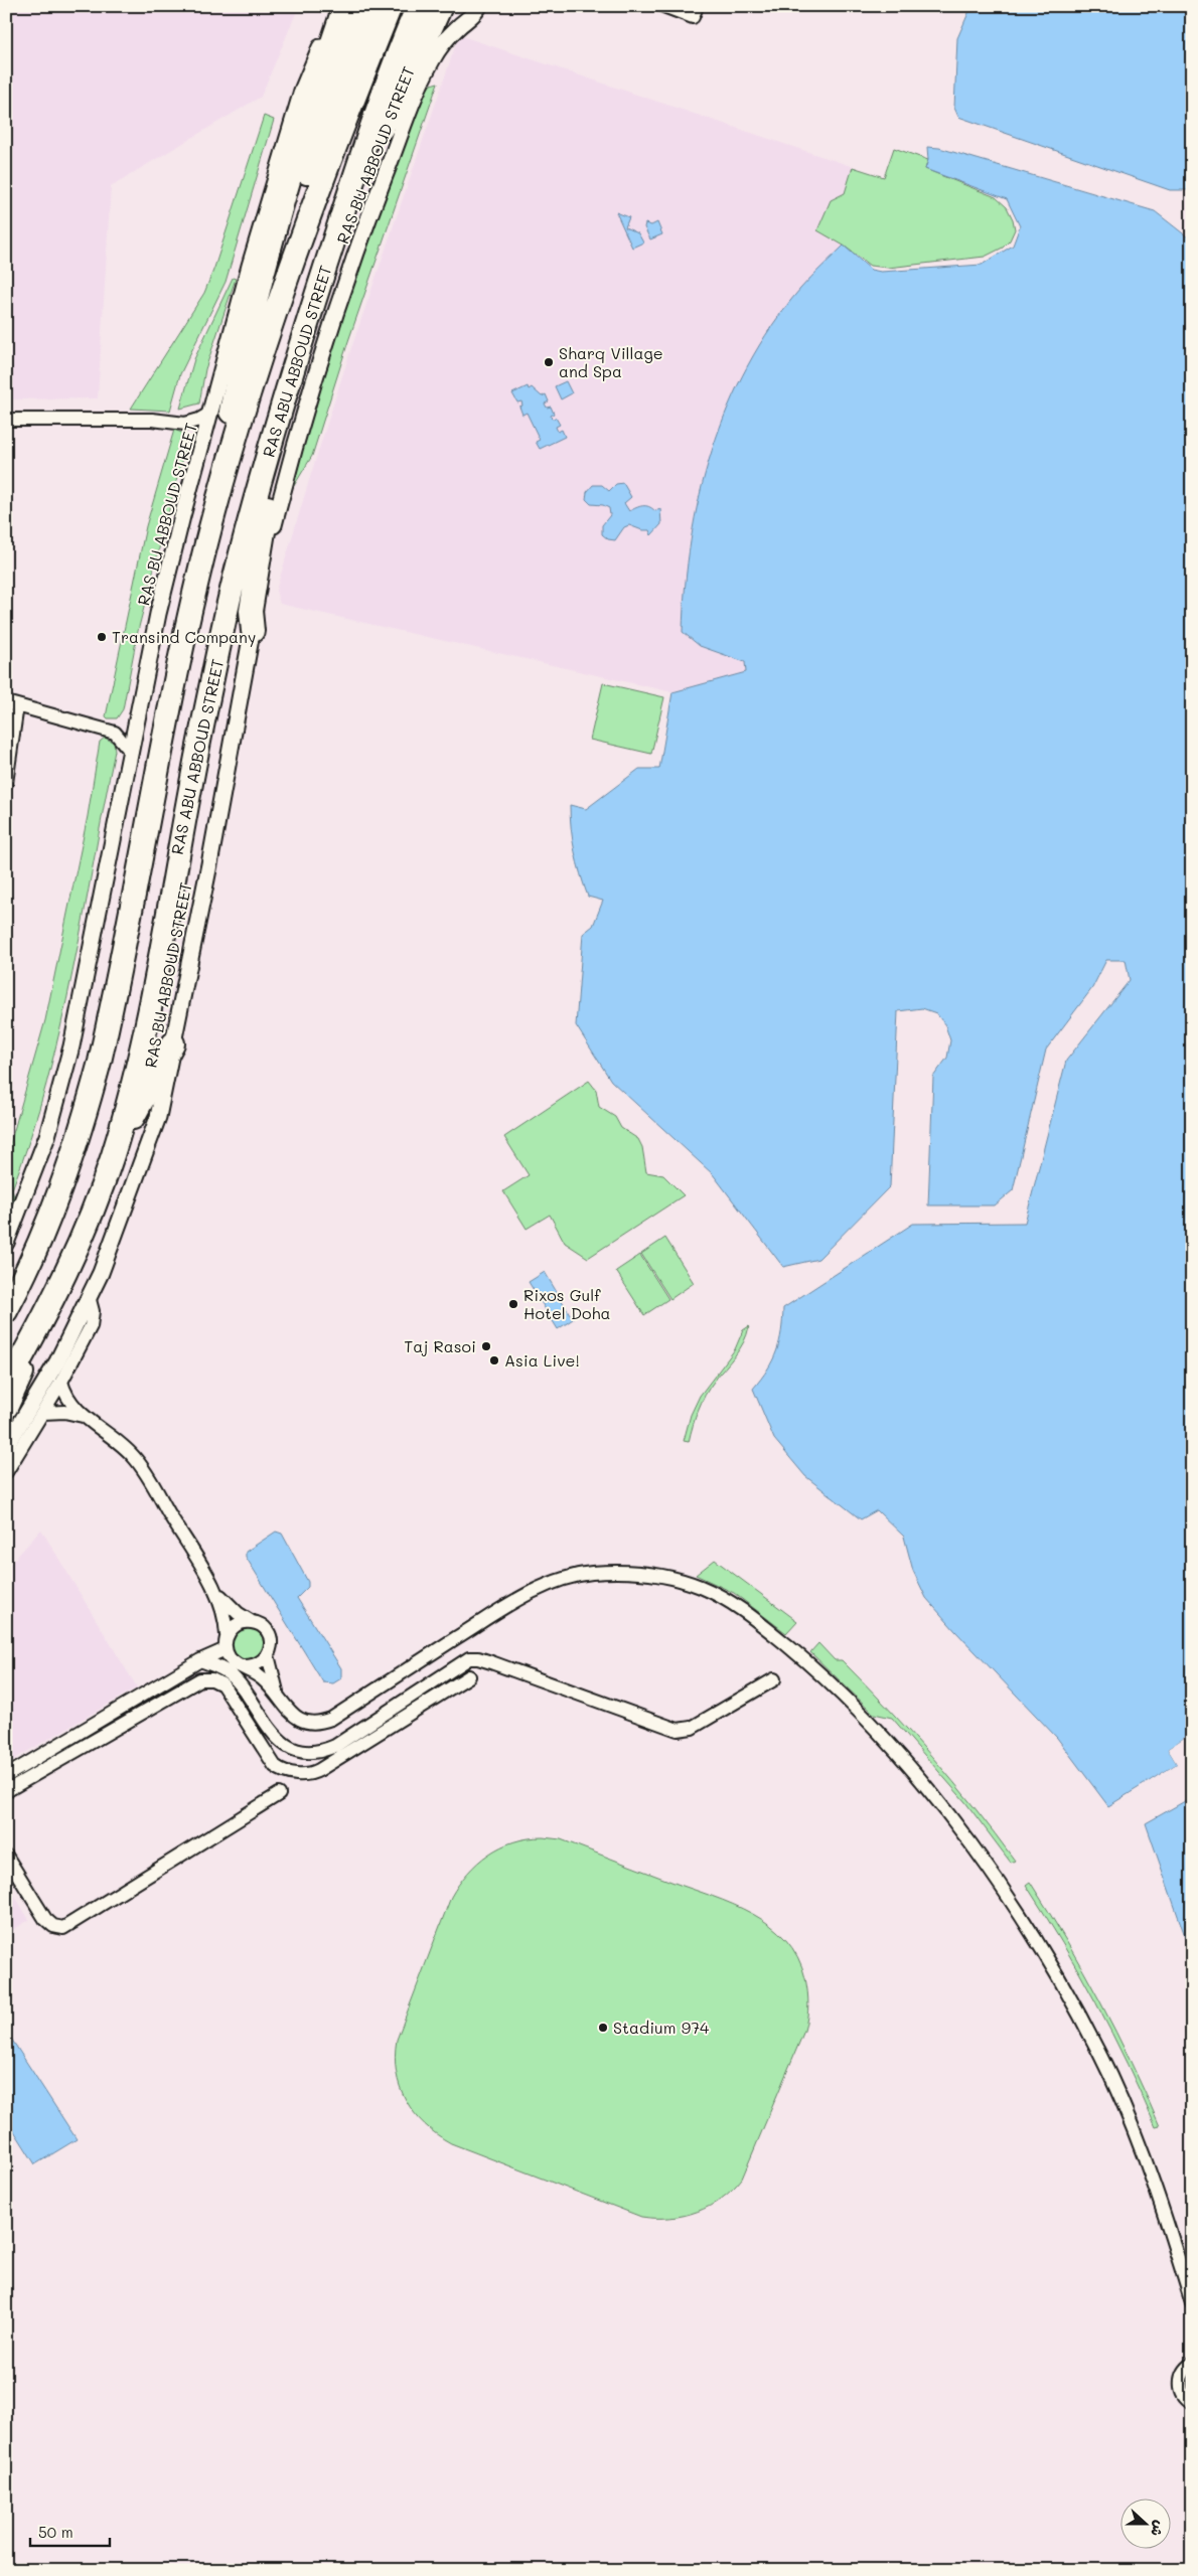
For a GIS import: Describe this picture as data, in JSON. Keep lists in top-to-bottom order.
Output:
{
  "streets": {
    "highway": ["RAS ABU ABBOUD STREET"],
    "street": ["RAS BU ABBOUD STREET"]
  },
  "places": [
    "Sharq Village and Spa",
    "Transind Company",
    "Rixos Gulf Hotel Doha",
    "Taj Rasoi",
    "Asia Live!",
    "Stadium 974"
  ],
  "scale_bar": "50 m",
  "north": "right"
}
